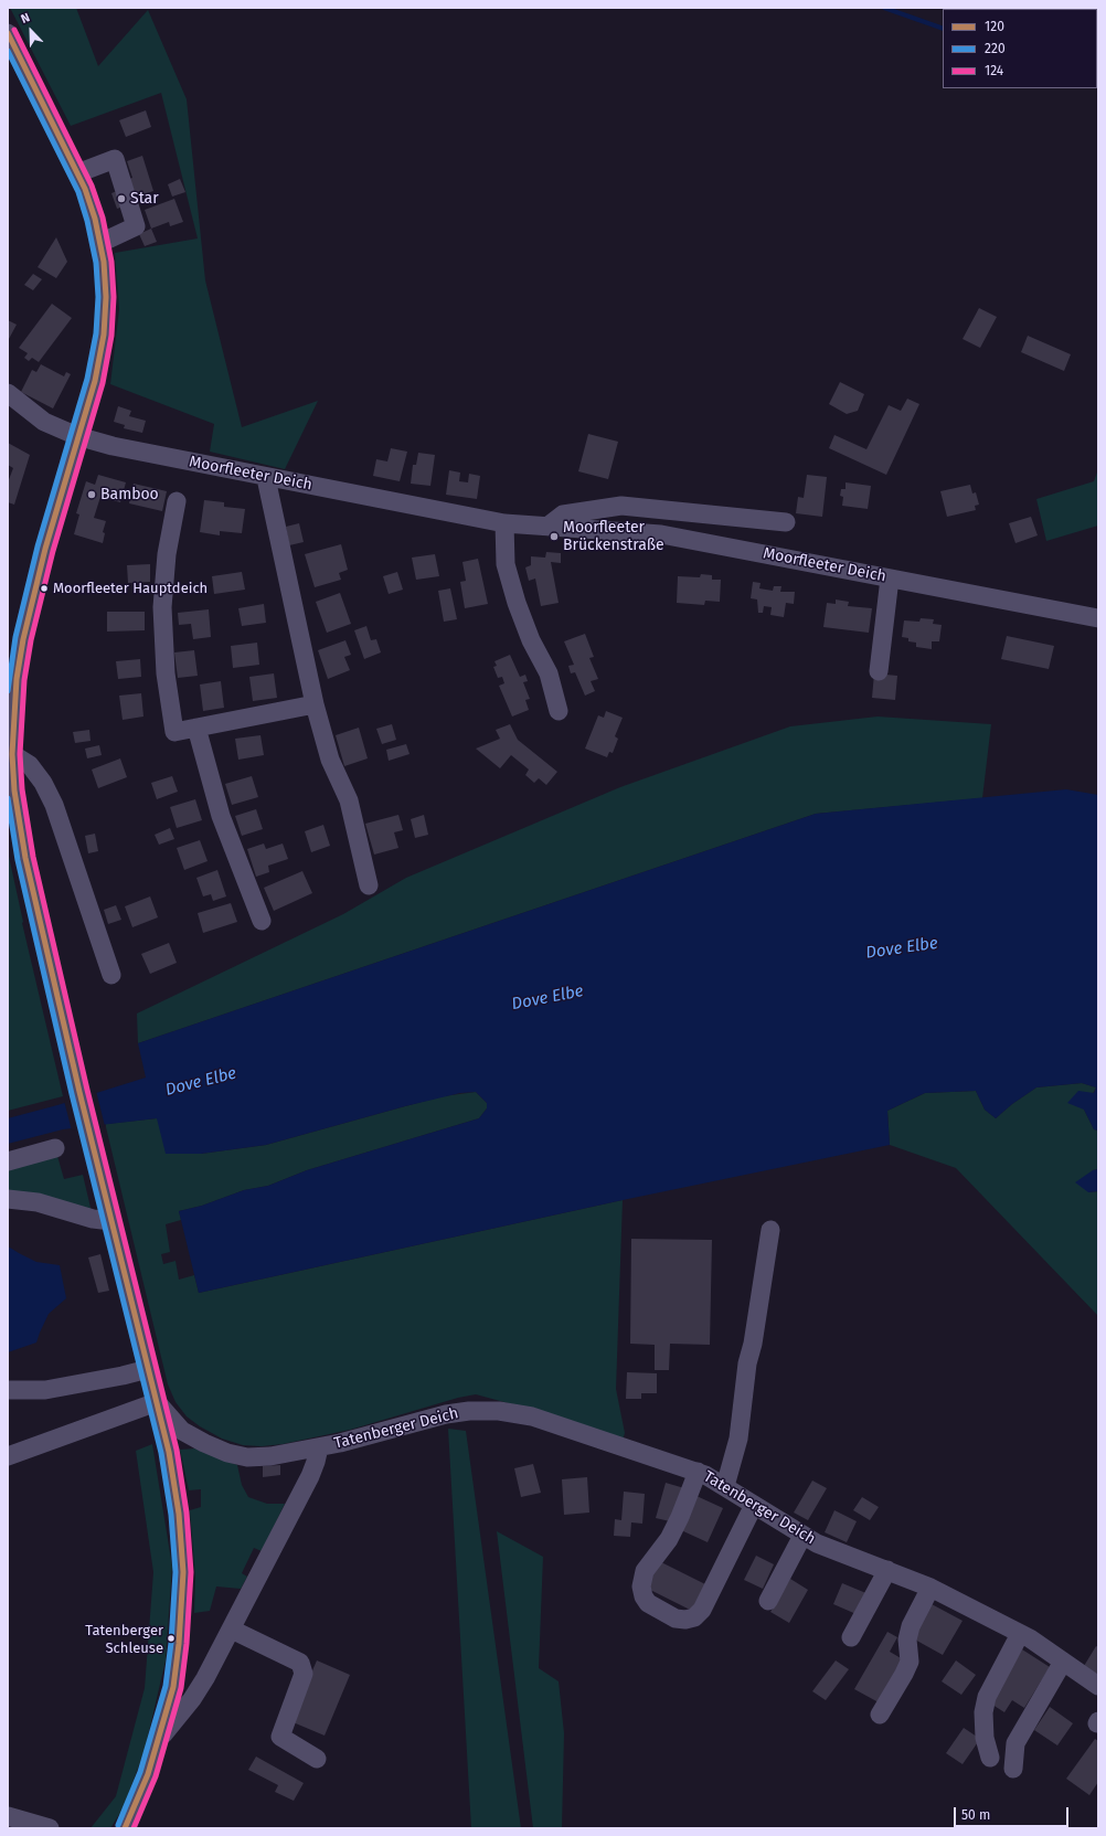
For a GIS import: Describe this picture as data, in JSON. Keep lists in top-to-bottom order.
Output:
{
  "streets": {
    "street": ["Moorfleeter Deich", "Tatenberger Deich"]
  },
  "water": ["Dove Elbe"],
  "places": [
    "Star",
    "Bamboo",
    "Moorfleeter Brückenstraße",
    "Moorfleeter Hauptdeich",
    "Tatenberger Schleuse"
  ],
  "lines": ["transit line 124", "transit line 120", "transit line 220"],
  "legend": ["120", "220", "124"],
  "scale_bar": "50 m",
  "north": "top left"
}
